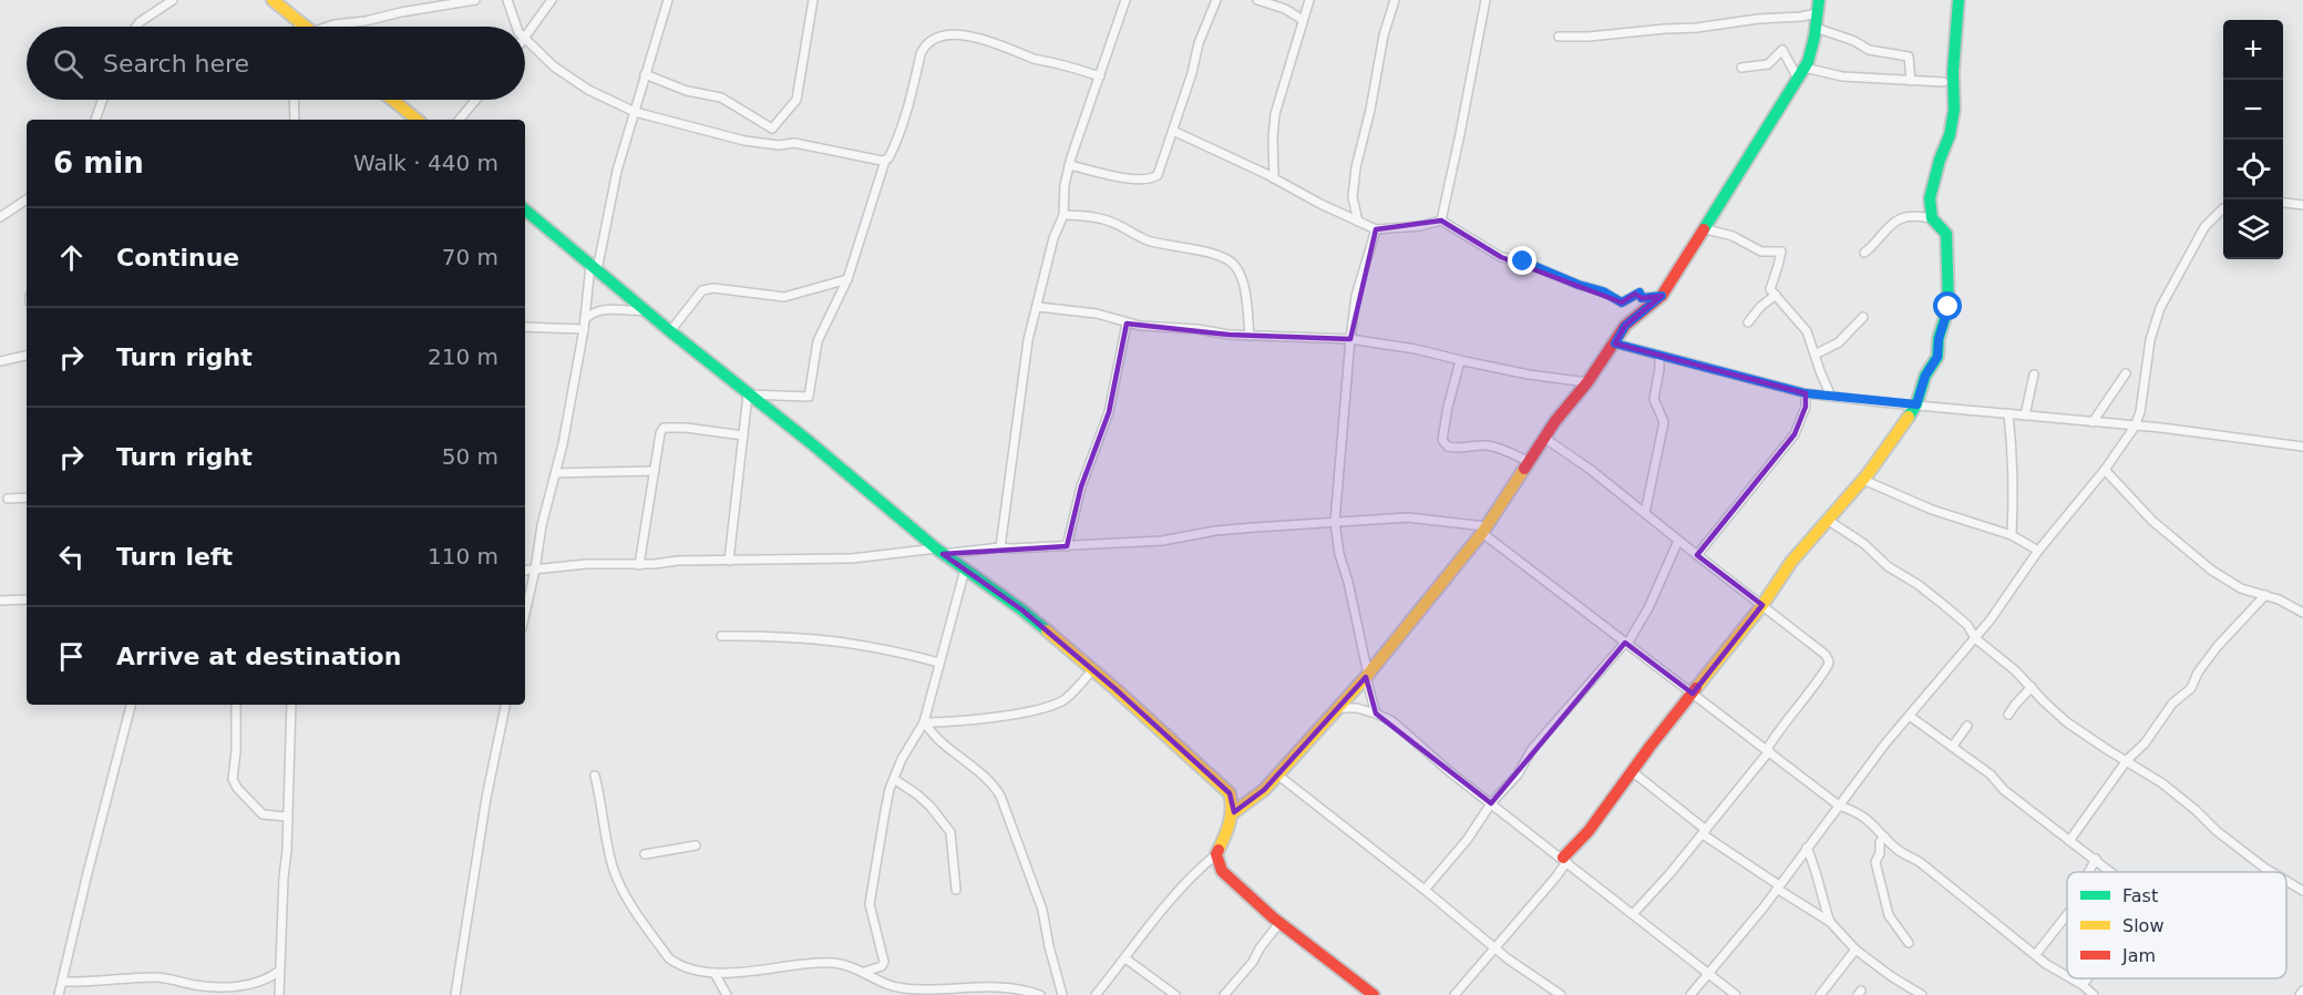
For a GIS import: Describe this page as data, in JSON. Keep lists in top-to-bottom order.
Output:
{
  "legend": ["Fast", "Slow", "Jam"],
  "page": {
    "map_buttons": ["+", "−"],
    "search": "Search here",
    "heading": ["6 min", "Walk · 440 m"],
    "list": [
      ["Continue", "70 m"],
      ["Turn right", "210 m"],
      ["Turn right", "50 m"],
      ["Turn left", "110 m"],
      "Arrive at destination"
    ]
  }
}
